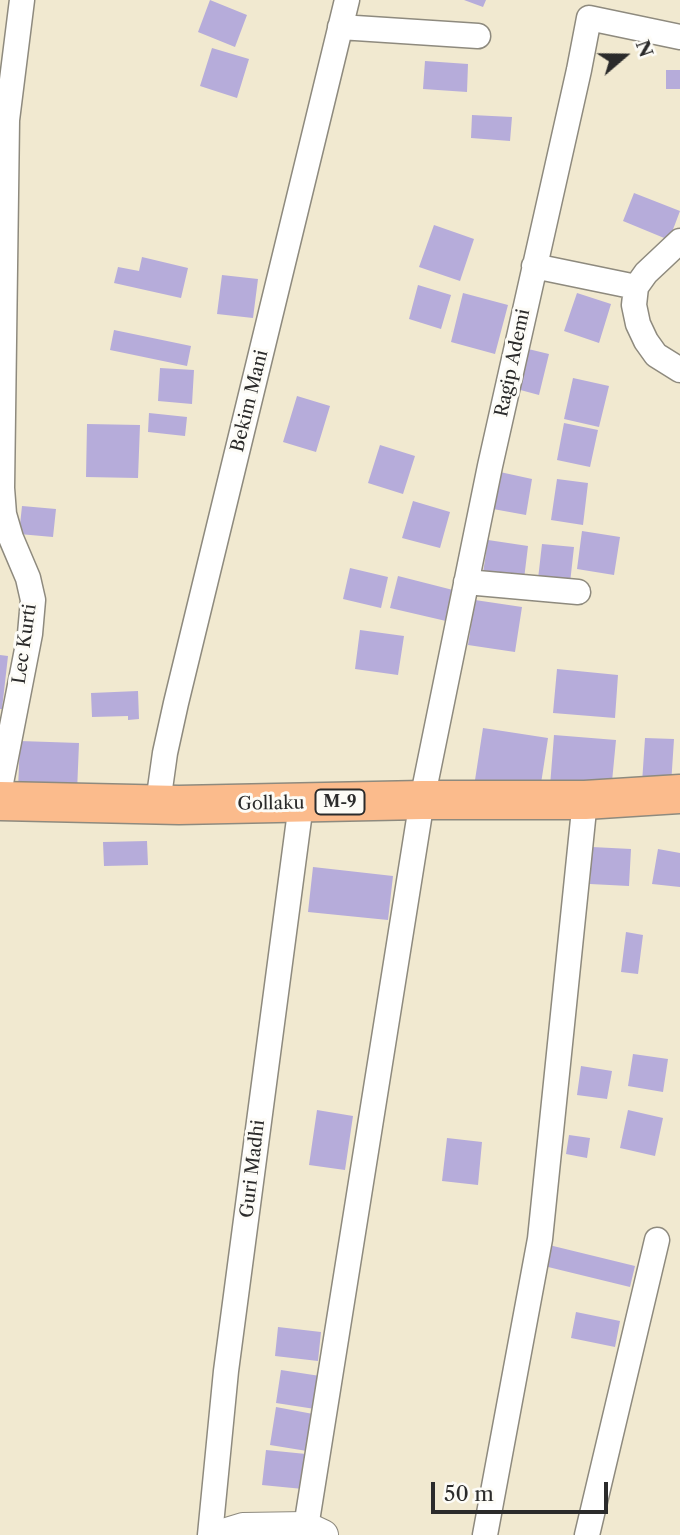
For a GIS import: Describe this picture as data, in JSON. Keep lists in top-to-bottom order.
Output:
{
  "streets": {
    "main road": ["M-9", "Gollaku"],
    "street": [
      "Ragip Ademi",
      "Bekim Mani",
      "Lec Kurti",
      "Guri Madhi"
    ]
  },
  "crossings": [
    ["Ragip Ademi", "Gollaku"],
    ["Bekim Mani", "Gollaku"],
    ["Gollaku", "Guri Madhi"]
  ],
  "scale_bar": "50 m",
  "north": "right"
}
